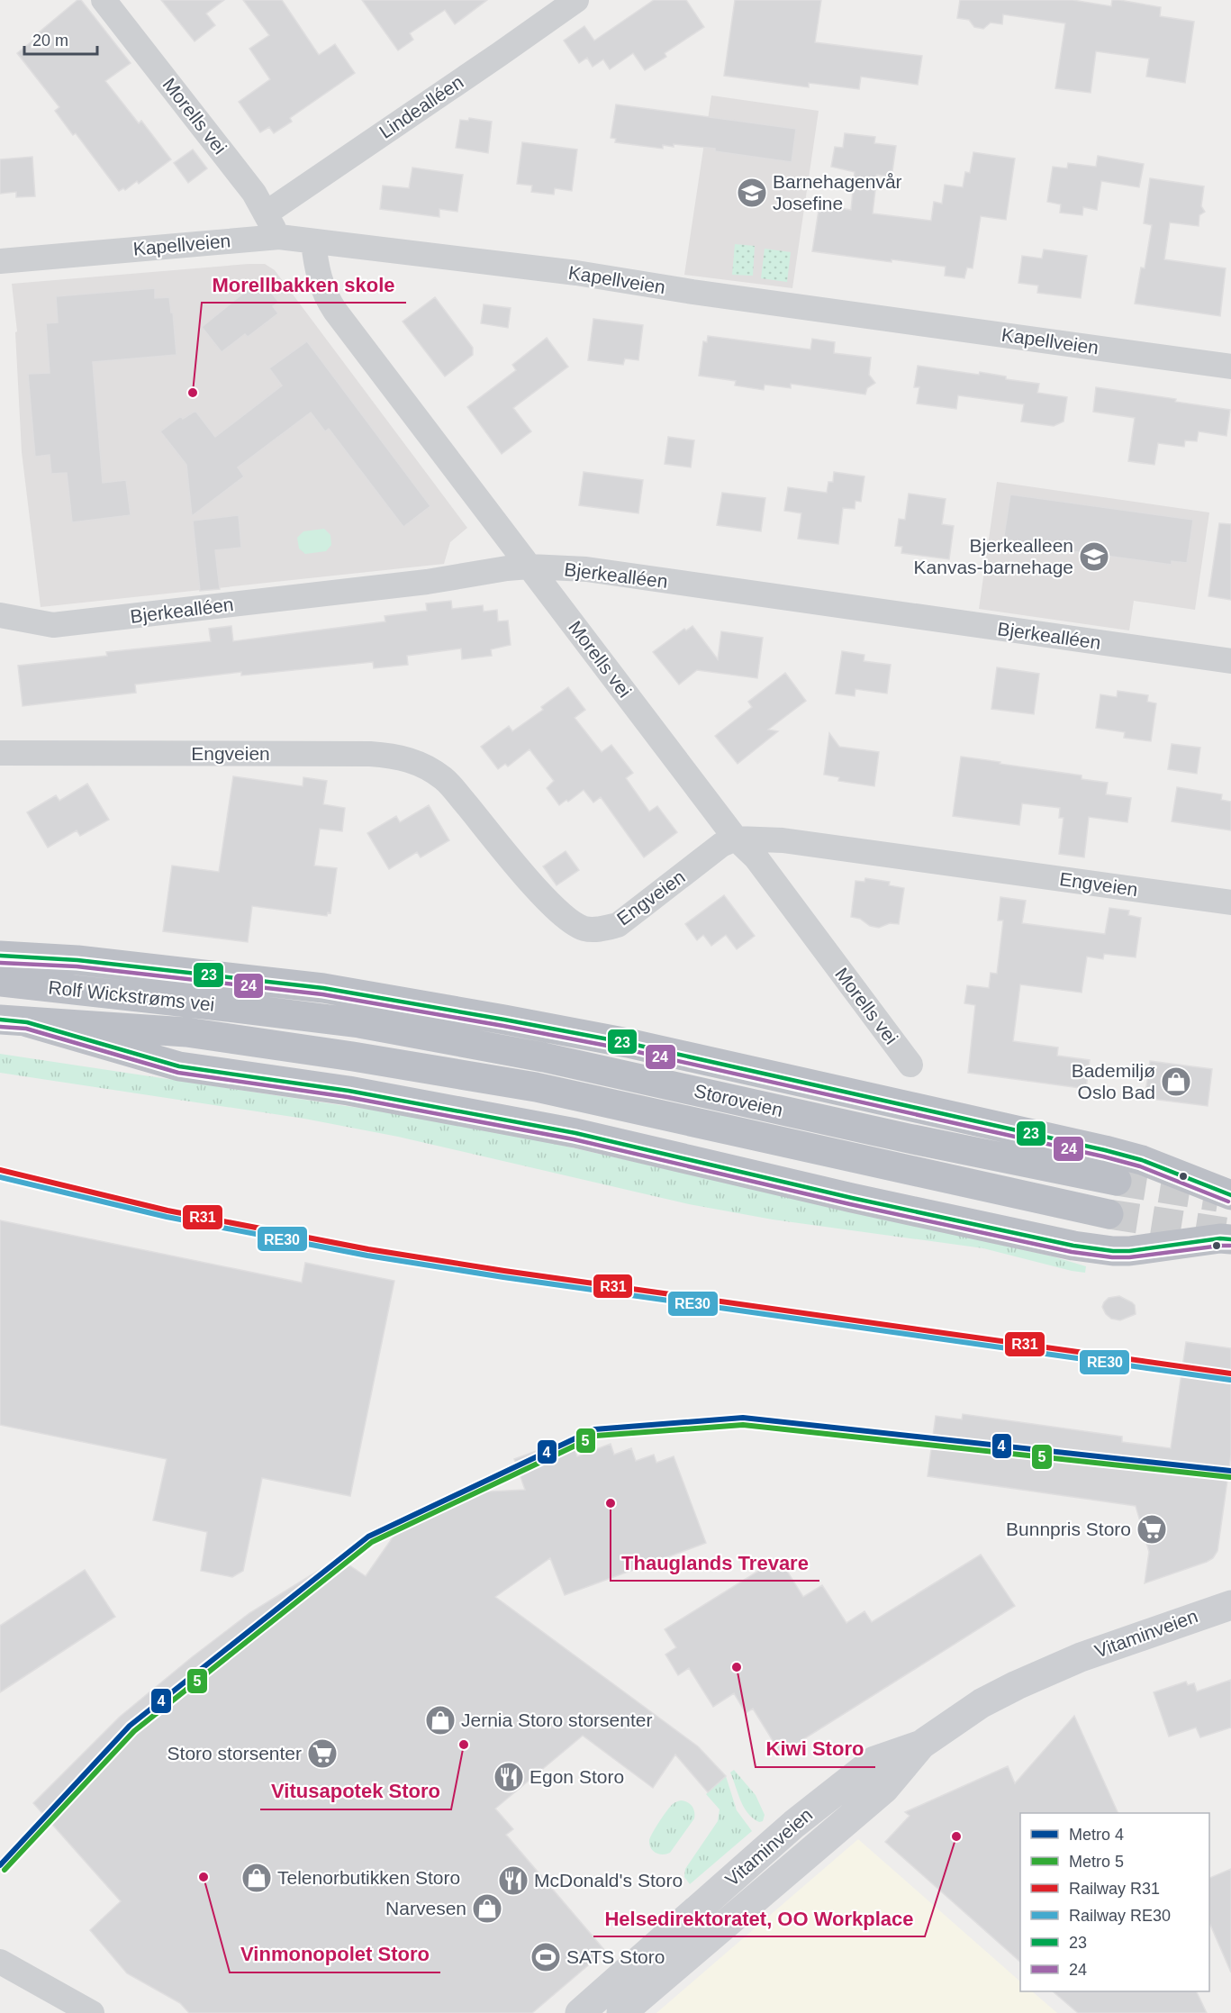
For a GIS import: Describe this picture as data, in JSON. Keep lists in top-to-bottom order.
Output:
{
  "streets": {
    "highway": ["Rolf Wickstrøms vei", "Storoveien"],
    "street": [
      "Lindealléen",
      "Morells vei",
      "Kapellveien",
      "Bjerkealléen",
      "Engveien",
      "Vitaminveien"
    ]
  },
  "crossings": [
    ["Lindealléen", "Morells vei"],
    ["Morells vei", "Kapellveien"],
    ["Morells vei", "Bjerkealléen"],
    ["Morells vei", "Engveien"],
    ["Rolf Wickstrøms vei", "Storoveien"]
  ],
  "places": {
    "school or university": ["Barnehagenvår Josefine", "Bjerkealleen Kanvas-barnehage"],
    "other": [
      "Morellbakken skole",
      "Thauglands Trevare",
      "Kiwi Storo",
      "Vitusapotek Storo",
      "Helsedirektoratet, OO Workplace",
      "Vinmonopolet Storo"
    ],
    "shop": [
      "Bademiljø Oslo Bad",
      "Jernia Storo storsenter",
      "Telenorbutikken Storo",
      "Narvesen"
    ],
    "supermarket": ["Bunnpris Storo", "Storo storsenter"],
    "restaurant": ["Egon Storo", "McDonald's Storo"],
    "sports": ["SATS Storo"]
  },
  "lines": [
    "transit line 23",
    "transit line 24",
    "rail line R31",
    "rail line RE30",
    "metro line 4",
    "metro line 5"
  ],
  "legend": [
    "Metro 4",
    "Metro 5",
    "Railway R31",
    "Railway RE30",
    "23",
    "24"
  ],
  "scale_bar": "20 m"
}
